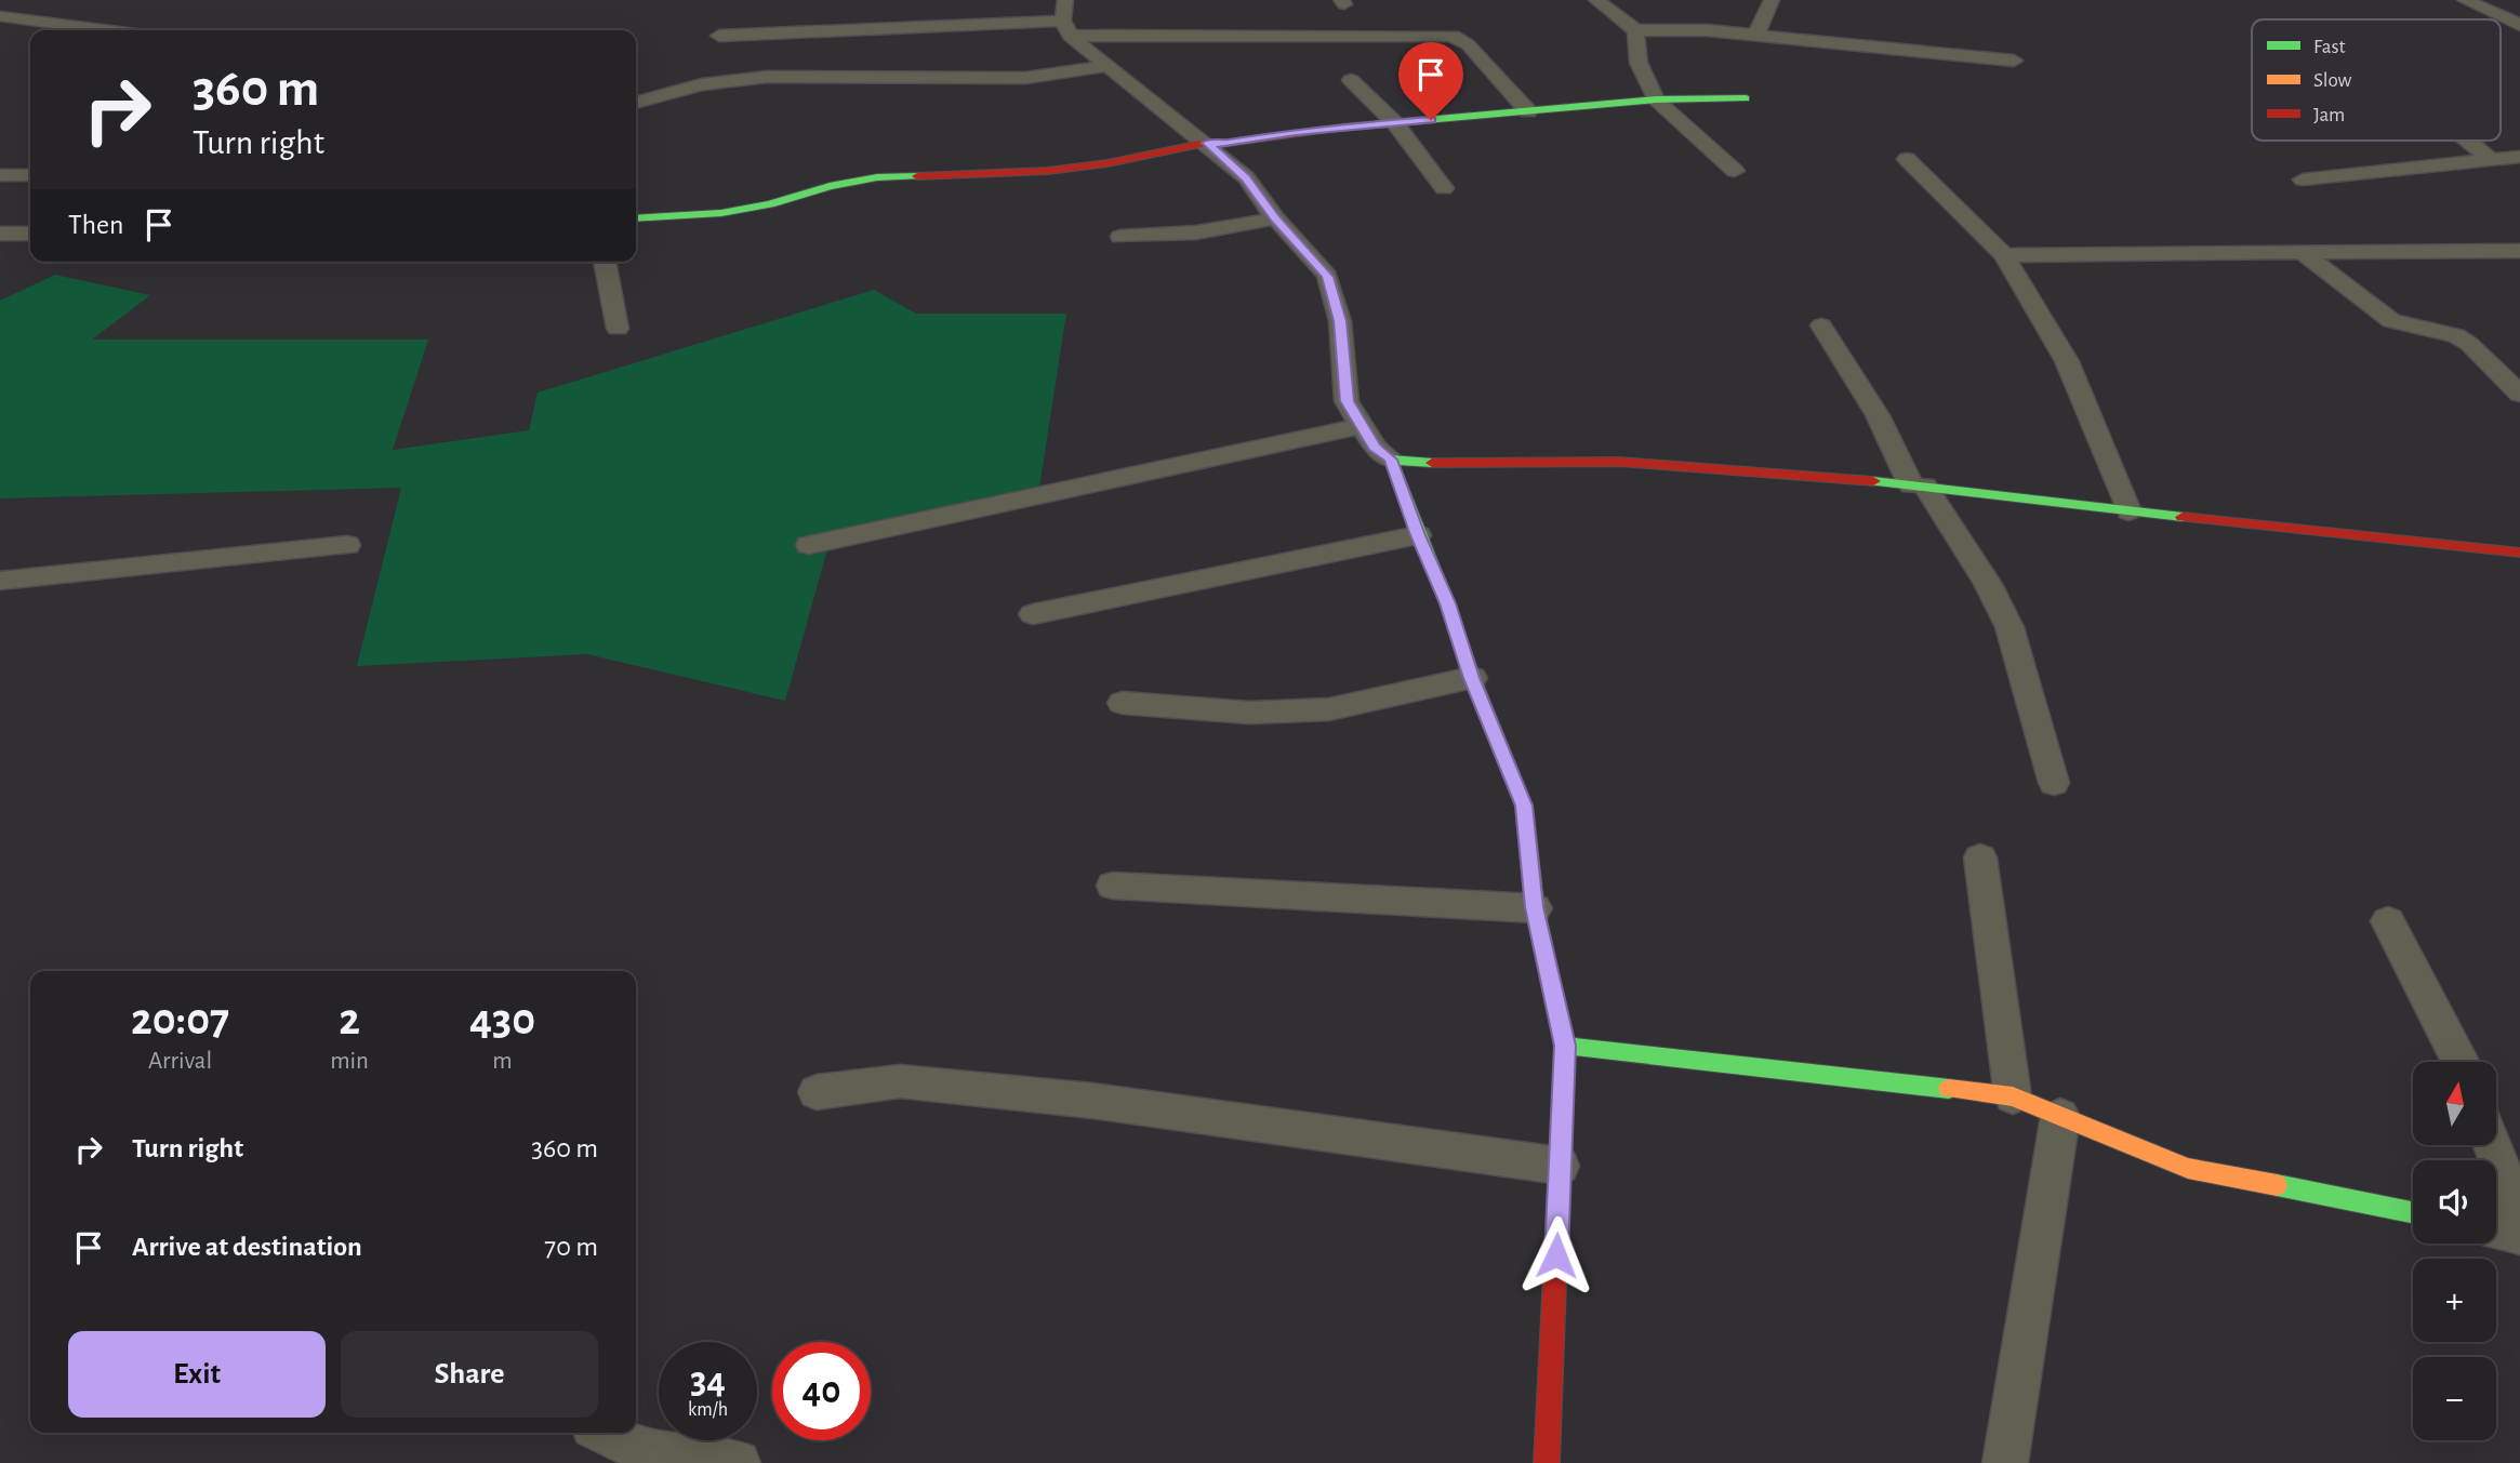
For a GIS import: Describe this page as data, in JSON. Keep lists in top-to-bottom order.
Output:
{
  "legend": ["Fast", "Slow", "Jam"],
  "north": "top",
  "page": {
    "turn": ["360 m", "Turn right"],
    "then": "Then",
    "eta": [
      "20:07",
      "Arrival",
      "2",
      "min",
      "430",
      "m"
    ],
    "map_buttons": ["+", "−"],
    "list": [
      {
        "name": "Turn right",
        "value": "360 m"
      },
      {
        "name": "Arrive at destination",
        "value": "70 m"
      }
    ],
    "buttons": ["Exit", "Share"],
    "speed": "34 km/h",
    "limit": "40"
  }
}
